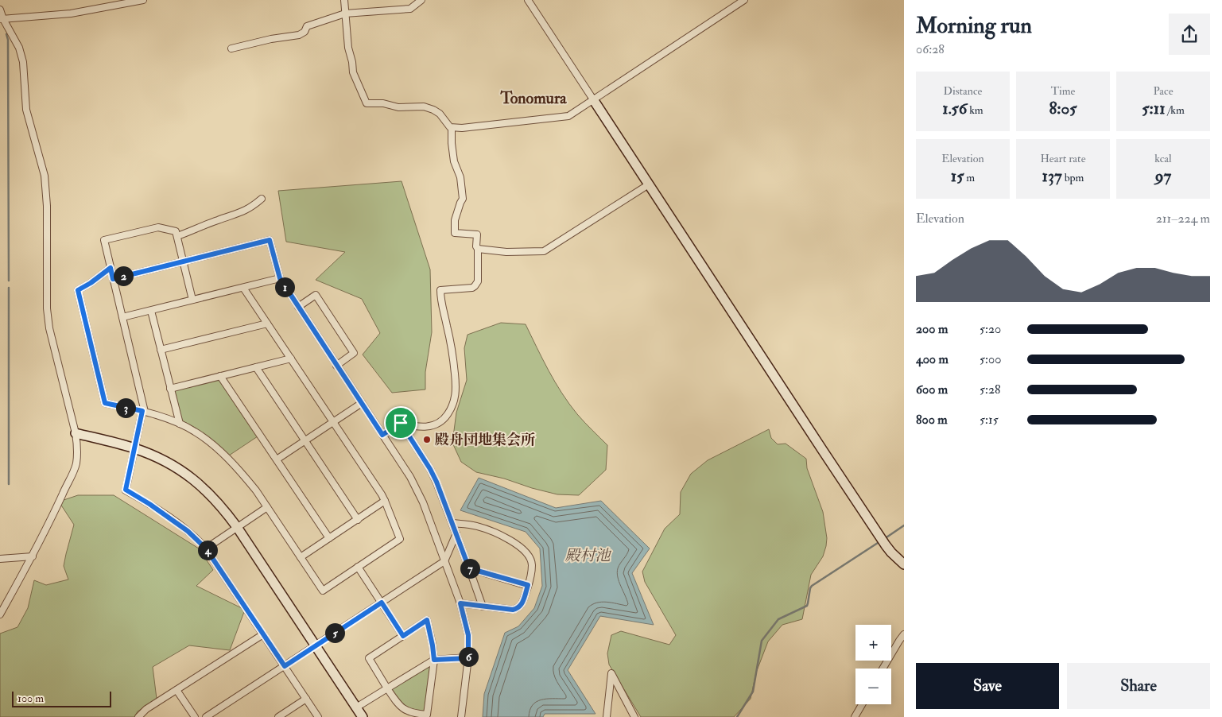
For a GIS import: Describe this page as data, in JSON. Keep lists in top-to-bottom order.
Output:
{
  "districts": ["Tonomura"],
  "water": ["殿村池"],
  "places": ["殿舟団地集会所"],
  "scale_bar": "100 m",
  "page": {
    "heading": ["Morning run", "06:28"],
    "stats": [
      ["Distance", "1.56 km"],
      ["Time", "8:05"],
      ["Pace", "5:11 /km"],
      ["Elevation", "15 m"],
      ["Heart rate", "137 bpm"],
      ["kcal", "97"]
    ],
    "chart": ["Elevation", "211–224 m"],
    "pins": [
      "2",
      "1",
      "3",
      "4",
      "7",
      "5",
      "6"
    ],
    "list": [
      {
        "name": "200 m",
        "note": "5:20"
      },
      {
        "name": "400 m",
        "note": "5:00"
      },
      {
        "name": "600 m",
        "note": "5:28"
      },
      {
        "name": "800 m",
        "note": "5:15"
      }
    ],
    "map_buttons": ["+", "−"],
    "buttons": ["Save", "Share"],
    "scale": "100 m"
  }
}
